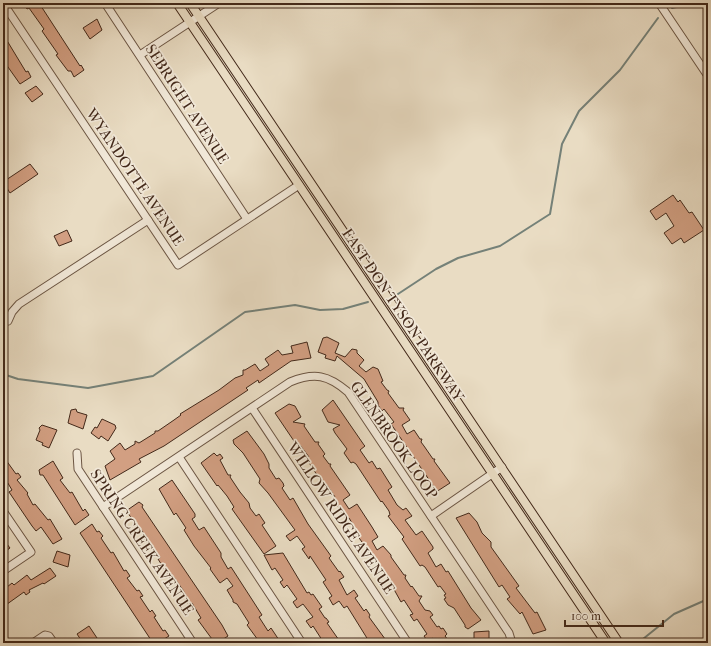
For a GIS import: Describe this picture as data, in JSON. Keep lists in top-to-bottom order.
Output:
{
  "streets": {
    "main road": ["EAST DON TYSON PARKWAY"],
    "street": [
      "SEBRIGHT AVENUE",
      "WYANDOTTE AVENUE",
      "GLENBROOK LOOP",
      "WILLOW RIDGE AVENUE",
      "SPRING CREEK AVENUE"
    ]
  },
  "crossings": [
    ["SEBRIGHT AVENUE", "WYANDOTTE AVENUE"],
    ["WYANDOTTE AVENUE", "EAST DON TYSON PARKWAY"],
    ["GLENBROOK LOOP", "WILLOW RIDGE AVENUE"],
    ["GLENBROOK LOOP", "SPRING CREEK AVENUE"]
  ],
  "scale_bar": "100 m"
}
